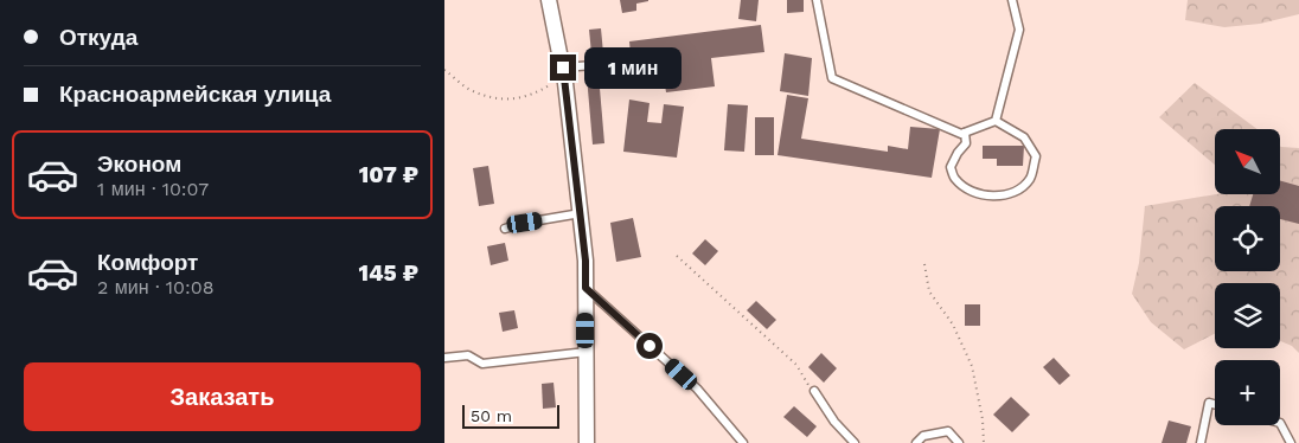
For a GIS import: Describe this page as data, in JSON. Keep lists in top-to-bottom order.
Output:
{
  "scale_bar": "50 m",
  "north": "top left",
  "page": {
    "banner": ["Откуда", "Красноармейская улица"],
    "bubble": "1 мин",
    "map_buttons": "+",
    "list": [
      {
        "name": "Эконом",
        "note": "1 мин · 10:07",
        "value": "107 ₽"
      },
      {
        "name": "Комфорт",
        "note": "2 мин · 10:08",
        "value": "145 ₽"
      }
    ],
    "buttons": "Заказать",
    "scale": "50 m"
  }
}
